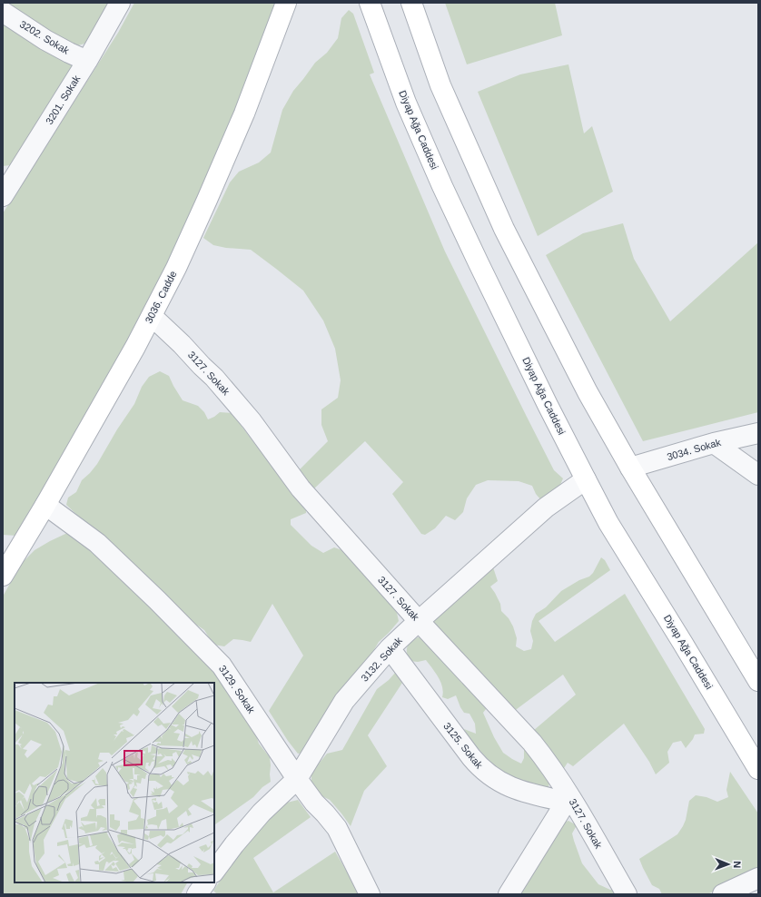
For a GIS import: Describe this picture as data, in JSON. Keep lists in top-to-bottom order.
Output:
{
  "streets": {
    "main road": ["Diyap Ağa Caddesi", "3036. Cadde"],
    "street": [
      "3202. Sokak",
      "3201. Sokak",
      "3127. Sokak",
      "3034. Sokak",
      "3132. Sokak",
      "3129. Sokak",
      "3125. Sokak"
    ]
  },
  "crossings": [
    ["3202. Sokak", "3201. Sokak"],
    ["Diyap Ağa Caddesi", "3132. Sokak"],
    ["3036. Cadde", "3127. Sokak"],
    ["3036. Cadde", "3129. Sokak"],
    ["3127. Sokak", "3132. Sokak"],
    ["3127. Sokak", "3125. Sokak"],
    ["3132. Sokak", "3129. Sokak"],
    ["3132. Sokak", "3125. Sokak"]
  ],
  "north": "right"
}
